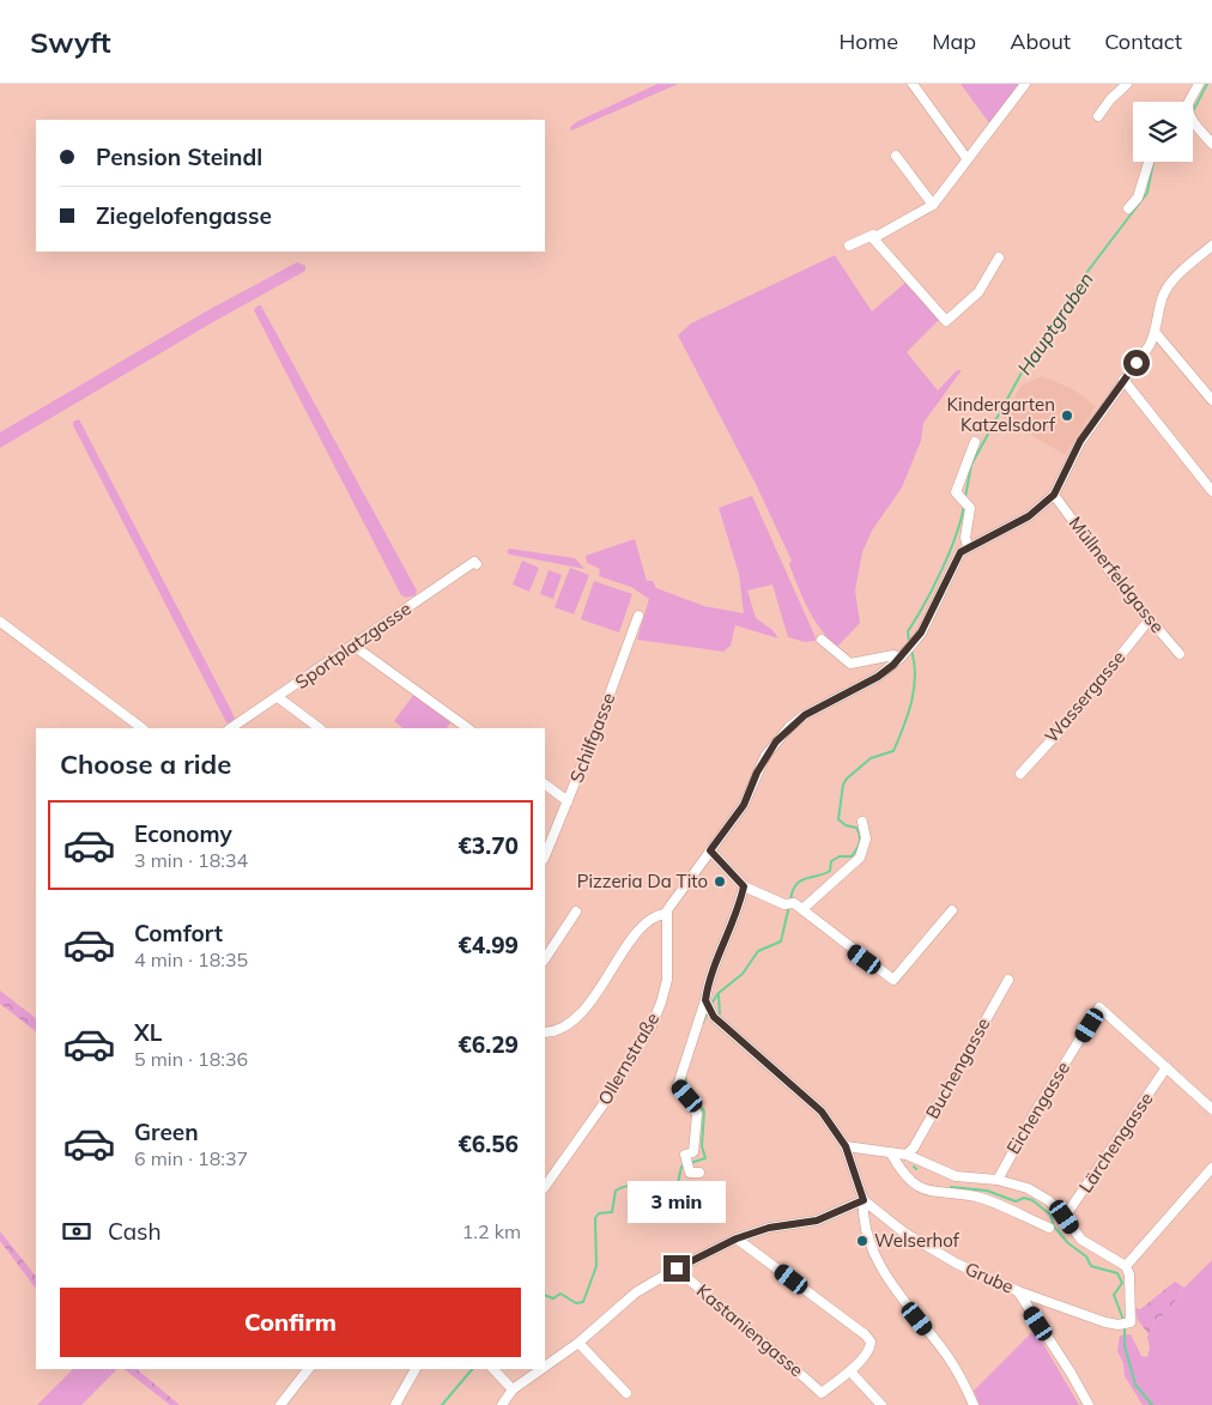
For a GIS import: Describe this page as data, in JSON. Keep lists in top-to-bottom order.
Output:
{
  "streets": {
    "street": [
      "Müllnerfeldgasse",
      "Sportplatzgasse",
      "Wassergasse",
      "Schilfgasse",
      "Ollernstraße",
      "Buchengasse",
      "Eichengasse",
      "Lärchengasse",
      "Grube",
      "Kastaniengasse"
    ]
  },
  "crossings": [
    ["Müllnerfeldgasse", "Wassergasse"],
    ["Eichengasse", "Lärchengasse"]
  ],
  "water": ["Hauptgraben"],
  "places": ["Kindergarten Katzelsdorf", "Pizzeria Da Tito", "Welserhof"],
  "page": {
    "header": "Swyft",
    "nav": [
      "Home",
      "Map",
      "About",
      "Contact"
    ],
    "banner": ["Pension Steindl", "Ziegelofengasse"],
    "heading": "Choose a ride",
    "list": [
      {
        "name": "Economy",
        "note": "3 min · 18:34",
        "value": "€3.70"
      },
      {
        "name": "Comfort",
        "note": "4 min · 18:35",
        "value": "€4.99"
      },
      {
        "name": "XL",
        "note": "5 min · 18:36",
        "value": "€6.29"
      },
      {
        "name": "Green",
        "note": "6 min · 18:37",
        "value": "€6.56"
      }
    ],
    "bubble": "3 min",
    "pay": ["Cash", "1.2 km"],
    "buttons": "Confirm"
  }
}
